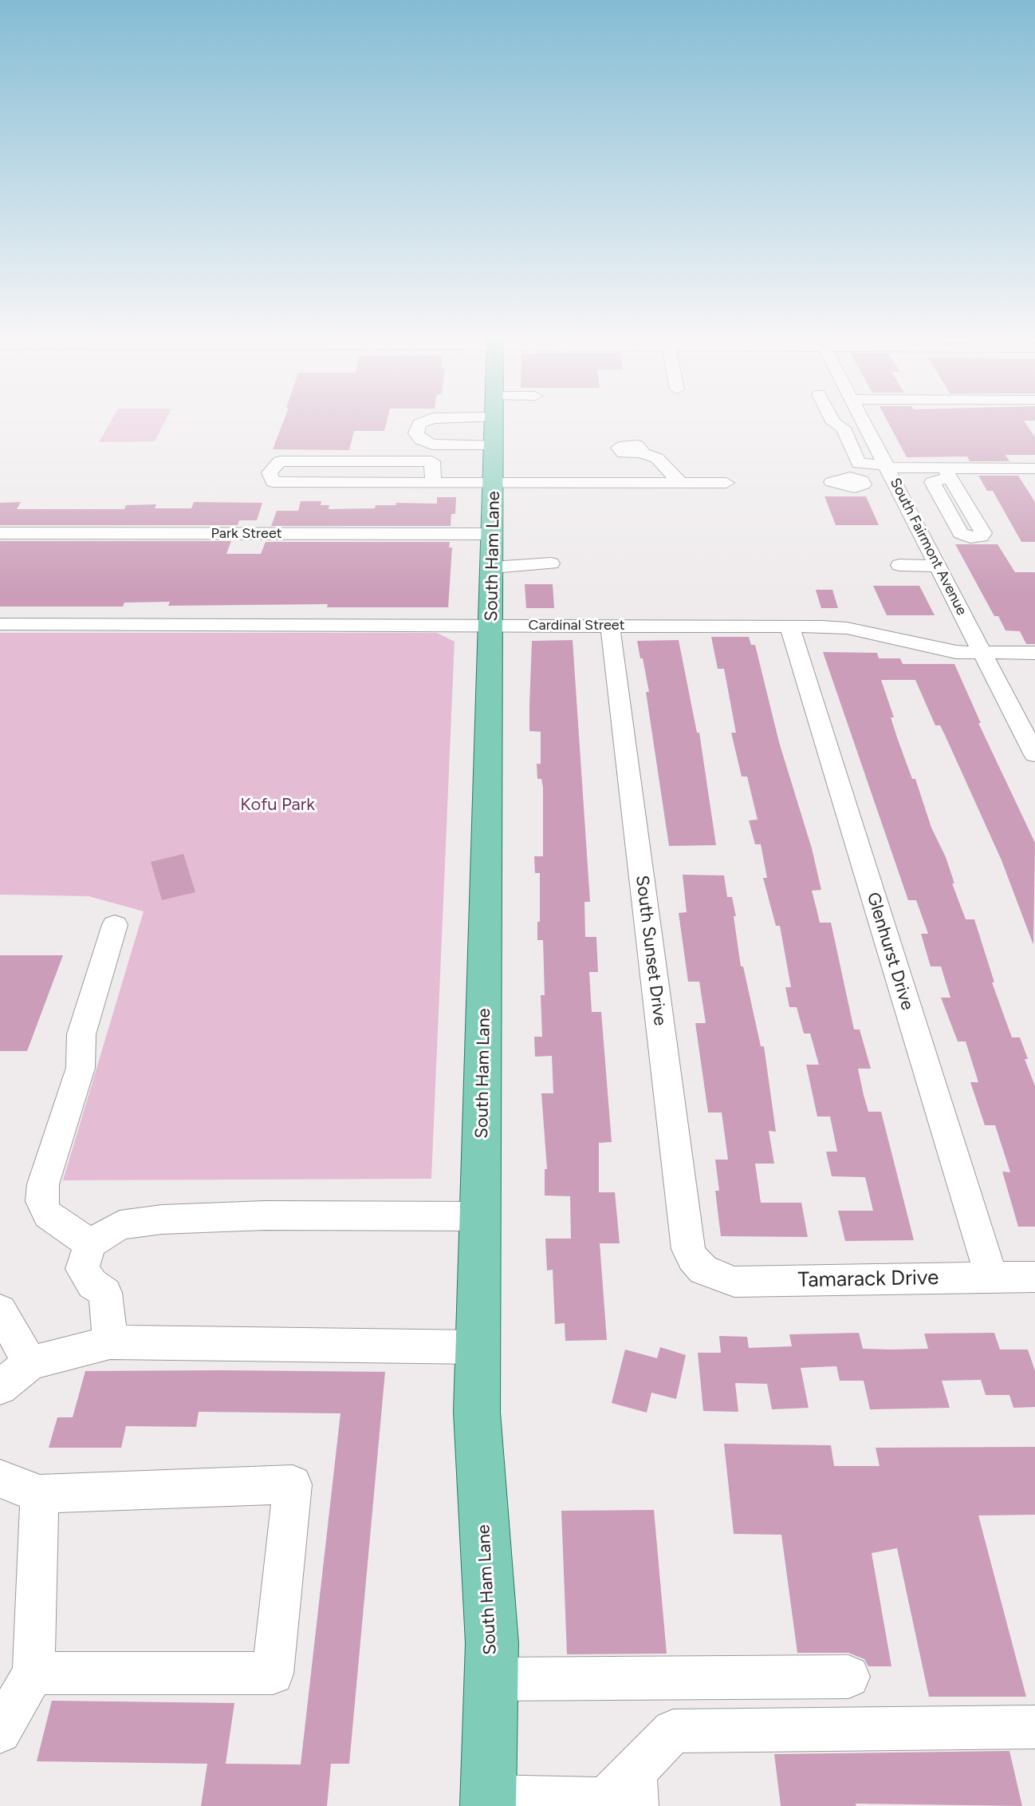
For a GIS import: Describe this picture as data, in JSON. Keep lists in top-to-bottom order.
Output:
{
  "streets": {
    "main road": ["South Ham Lane"],
    "street": [
      "Park Street",
      "South Fairmont Avenue",
      "Cardinal Street",
      "South Sunset Drive",
      "Glenhurst Drive",
      "Tamarack Drive"
    ]
  },
  "crossings": [
    ["Park Street", "South Ham Lane"],
    ["South Fairmont Avenue", "Cardinal Street"],
    ["South Ham Lane", "Cardinal Street"],
    ["Cardinal Street", "South Sunset Drive"],
    ["Cardinal Street", "Glenhurst Drive"],
    ["South Sunset Drive", "Tamarack Drive"],
    ["Glenhurst Drive", "Tamarack Drive"]
  ],
  "parks": ["Kofu Park"]
}
